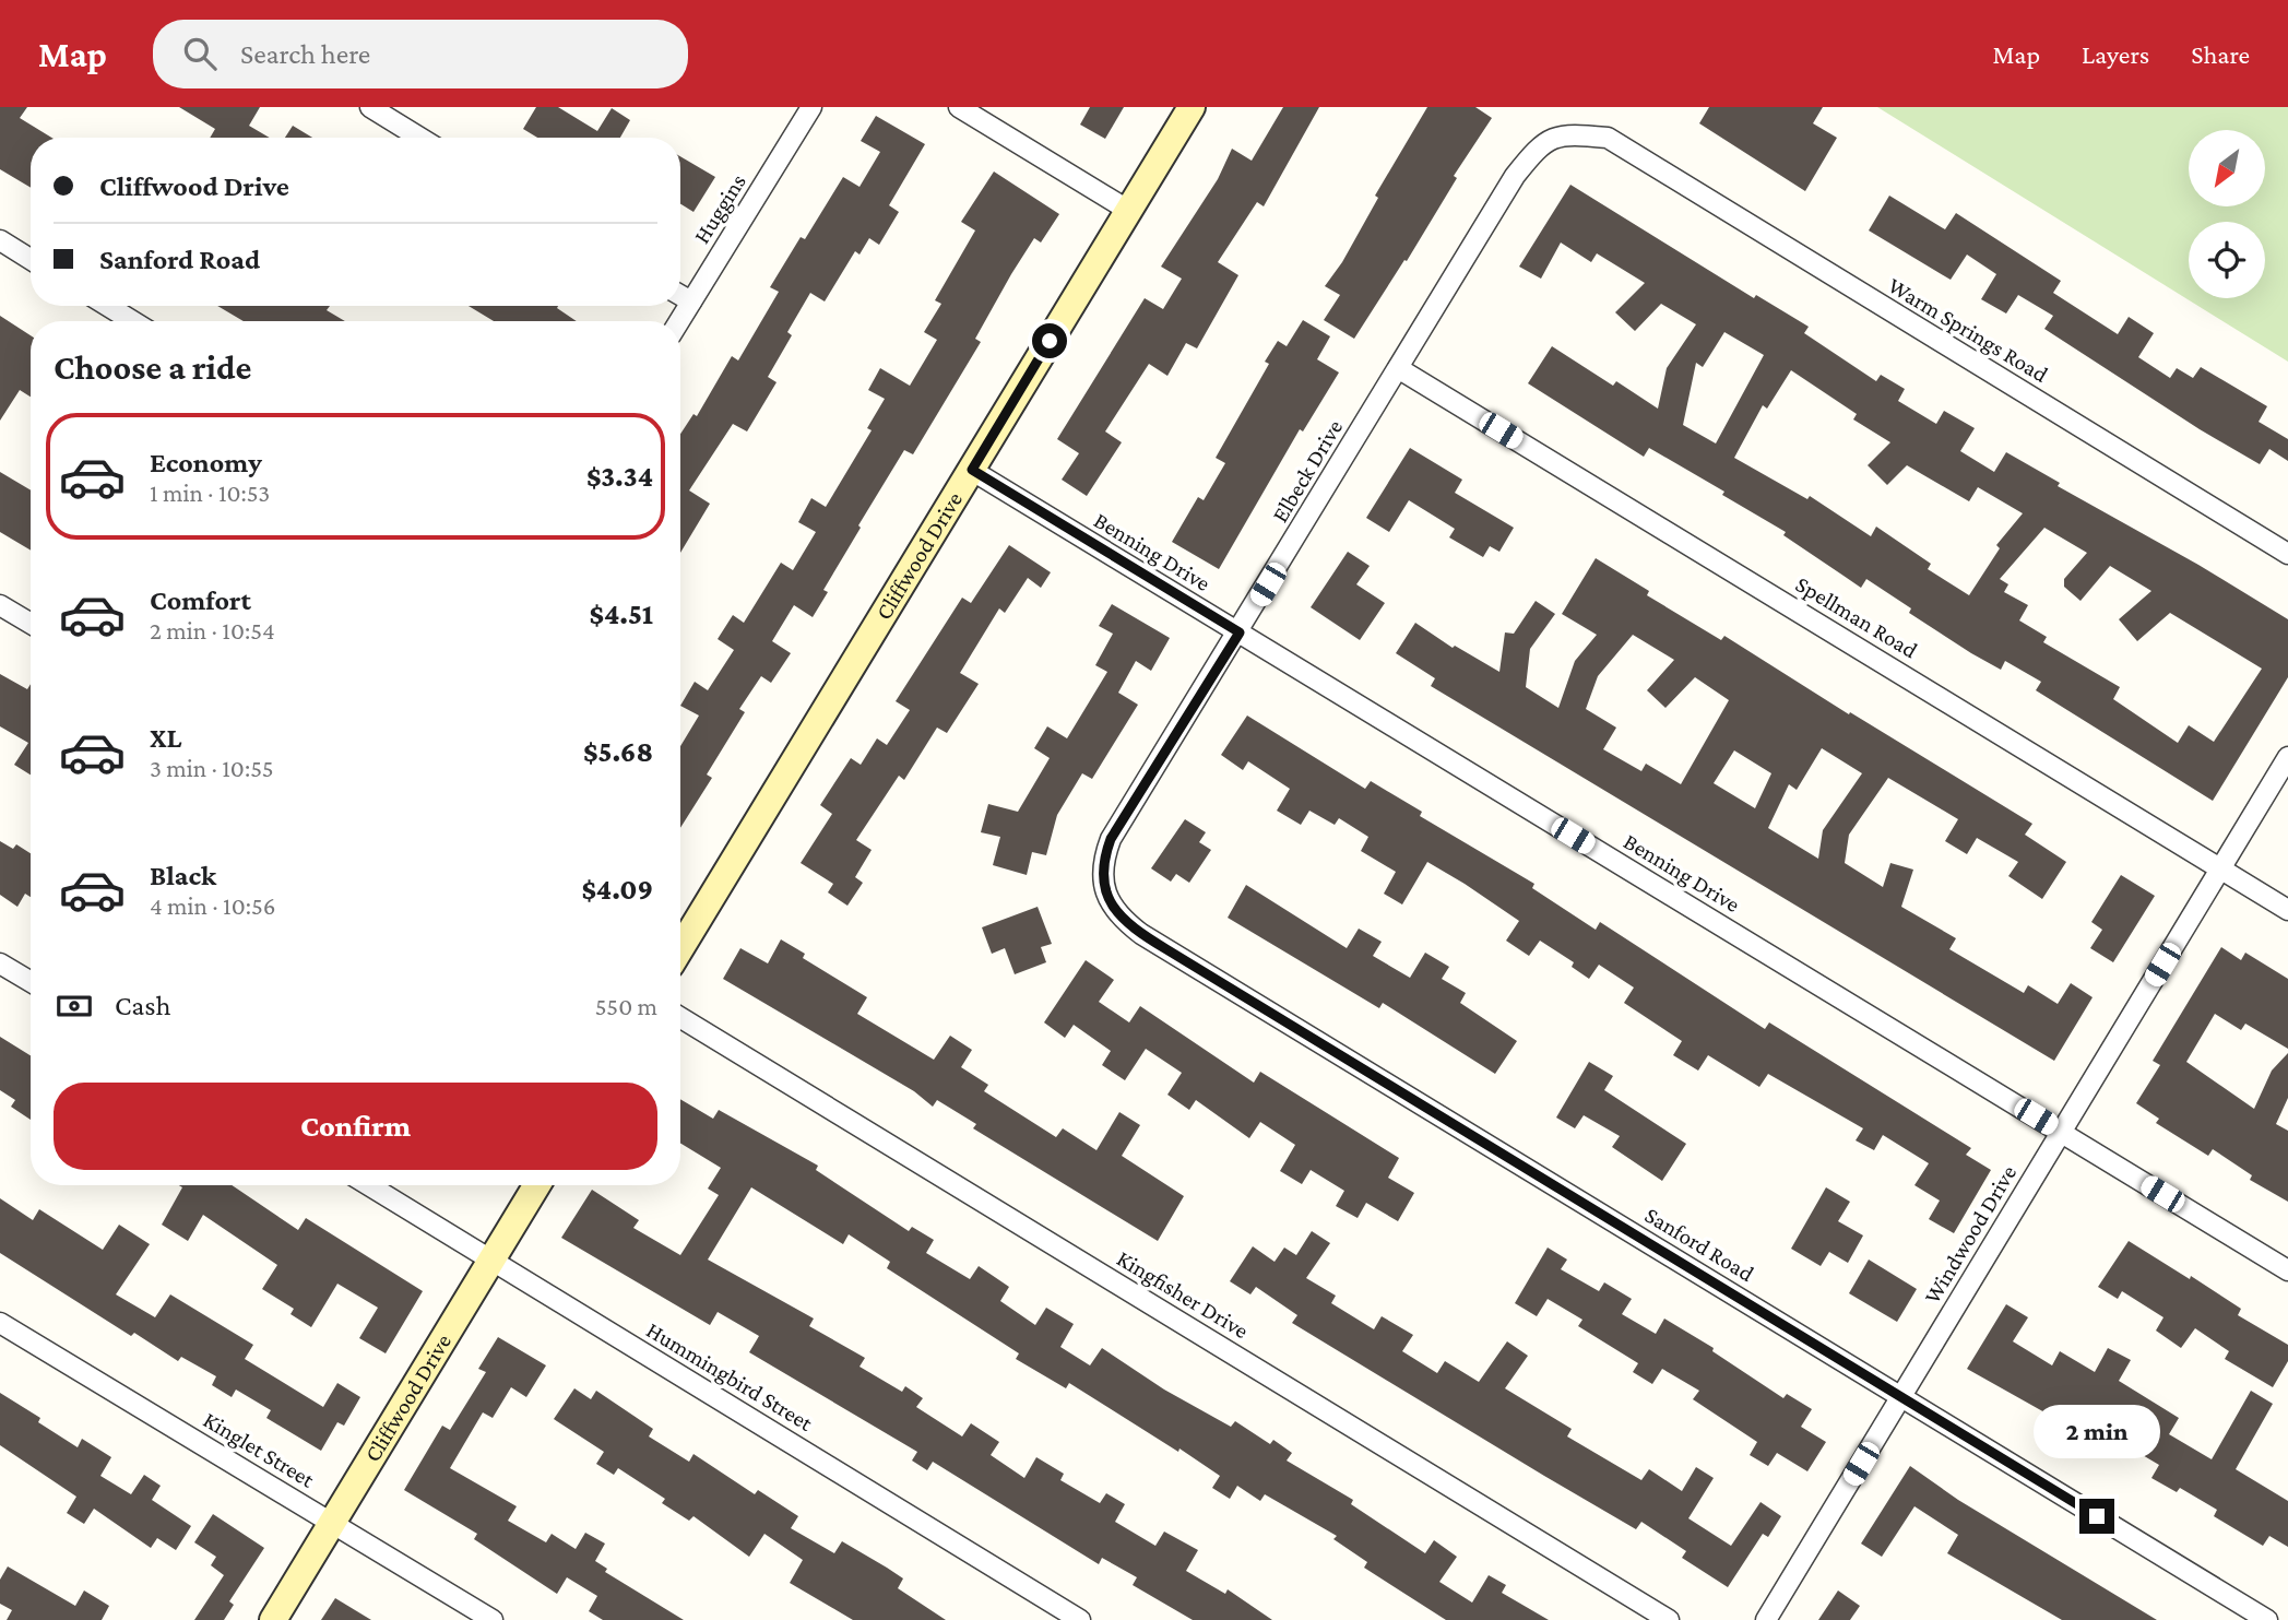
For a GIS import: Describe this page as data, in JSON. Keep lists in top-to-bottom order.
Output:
{
  "streets": {
    "street": [
      "Huggins",
      "Warm Springs Road",
      "Elbeck Drive",
      "Benning Drive",
      "Cliffwood Drive",
      "Spellman Road",
      "Windwood Drive",
      "Sanford Road",
      "Kingfisher Drive",
      "Hummingbird Street",
      "Kinglet Street"
    ]
  },
  "crossings": [
    ["Warm Springs Road", "Elbeck Drive"],
    ["Elbeck Drive", "Benning Drive"],
    ["Elbeck Drive", "Spellman Road"],
    ["Elbeck Drive", "Sanford Road"],
    ["Benning Drive", "Cliffwood Drive"],
    ["Benning Drive", "Windwood Drive"],
    ["Cliffwood Drive", "Hummingbird Street"],
    ["Cliffwood Drive", "Kinglet Street"],
    ["Spellman Road", "Windwood Drive"],
    ["Windwood Drive", "Sanford Road"]
  ],
  "north": "bottom left",
  "page": {
    "header": "Map",
    "search": "Search here",
    "nav": ["Map", "Layers", "Share"],
    "banner": ["Cliffwood Drive", "Sanford Road"],
    "heading": "Choose a ride",
    "list": [
      {
        "name": "Economy",
        "note": "1 min · 10:53",
        "value": "$3.34"
      },
      {
        "name": "Comfort",
        "note": "2 min · 10:54",
        "value": "$4.51"
      },
      {
        "name": "XL",
        "note": "3 min · 10:55",
        "value": "$5.68"
      },
      {
        "name": "Black",
        "note": "4 min · 10:56",
        "value": "$4.09"
      }
    ],
    "pay": ["Cash", "550 m"],
    "buttons": "Confirm",
    "bubble": "2 min"
  }
}
